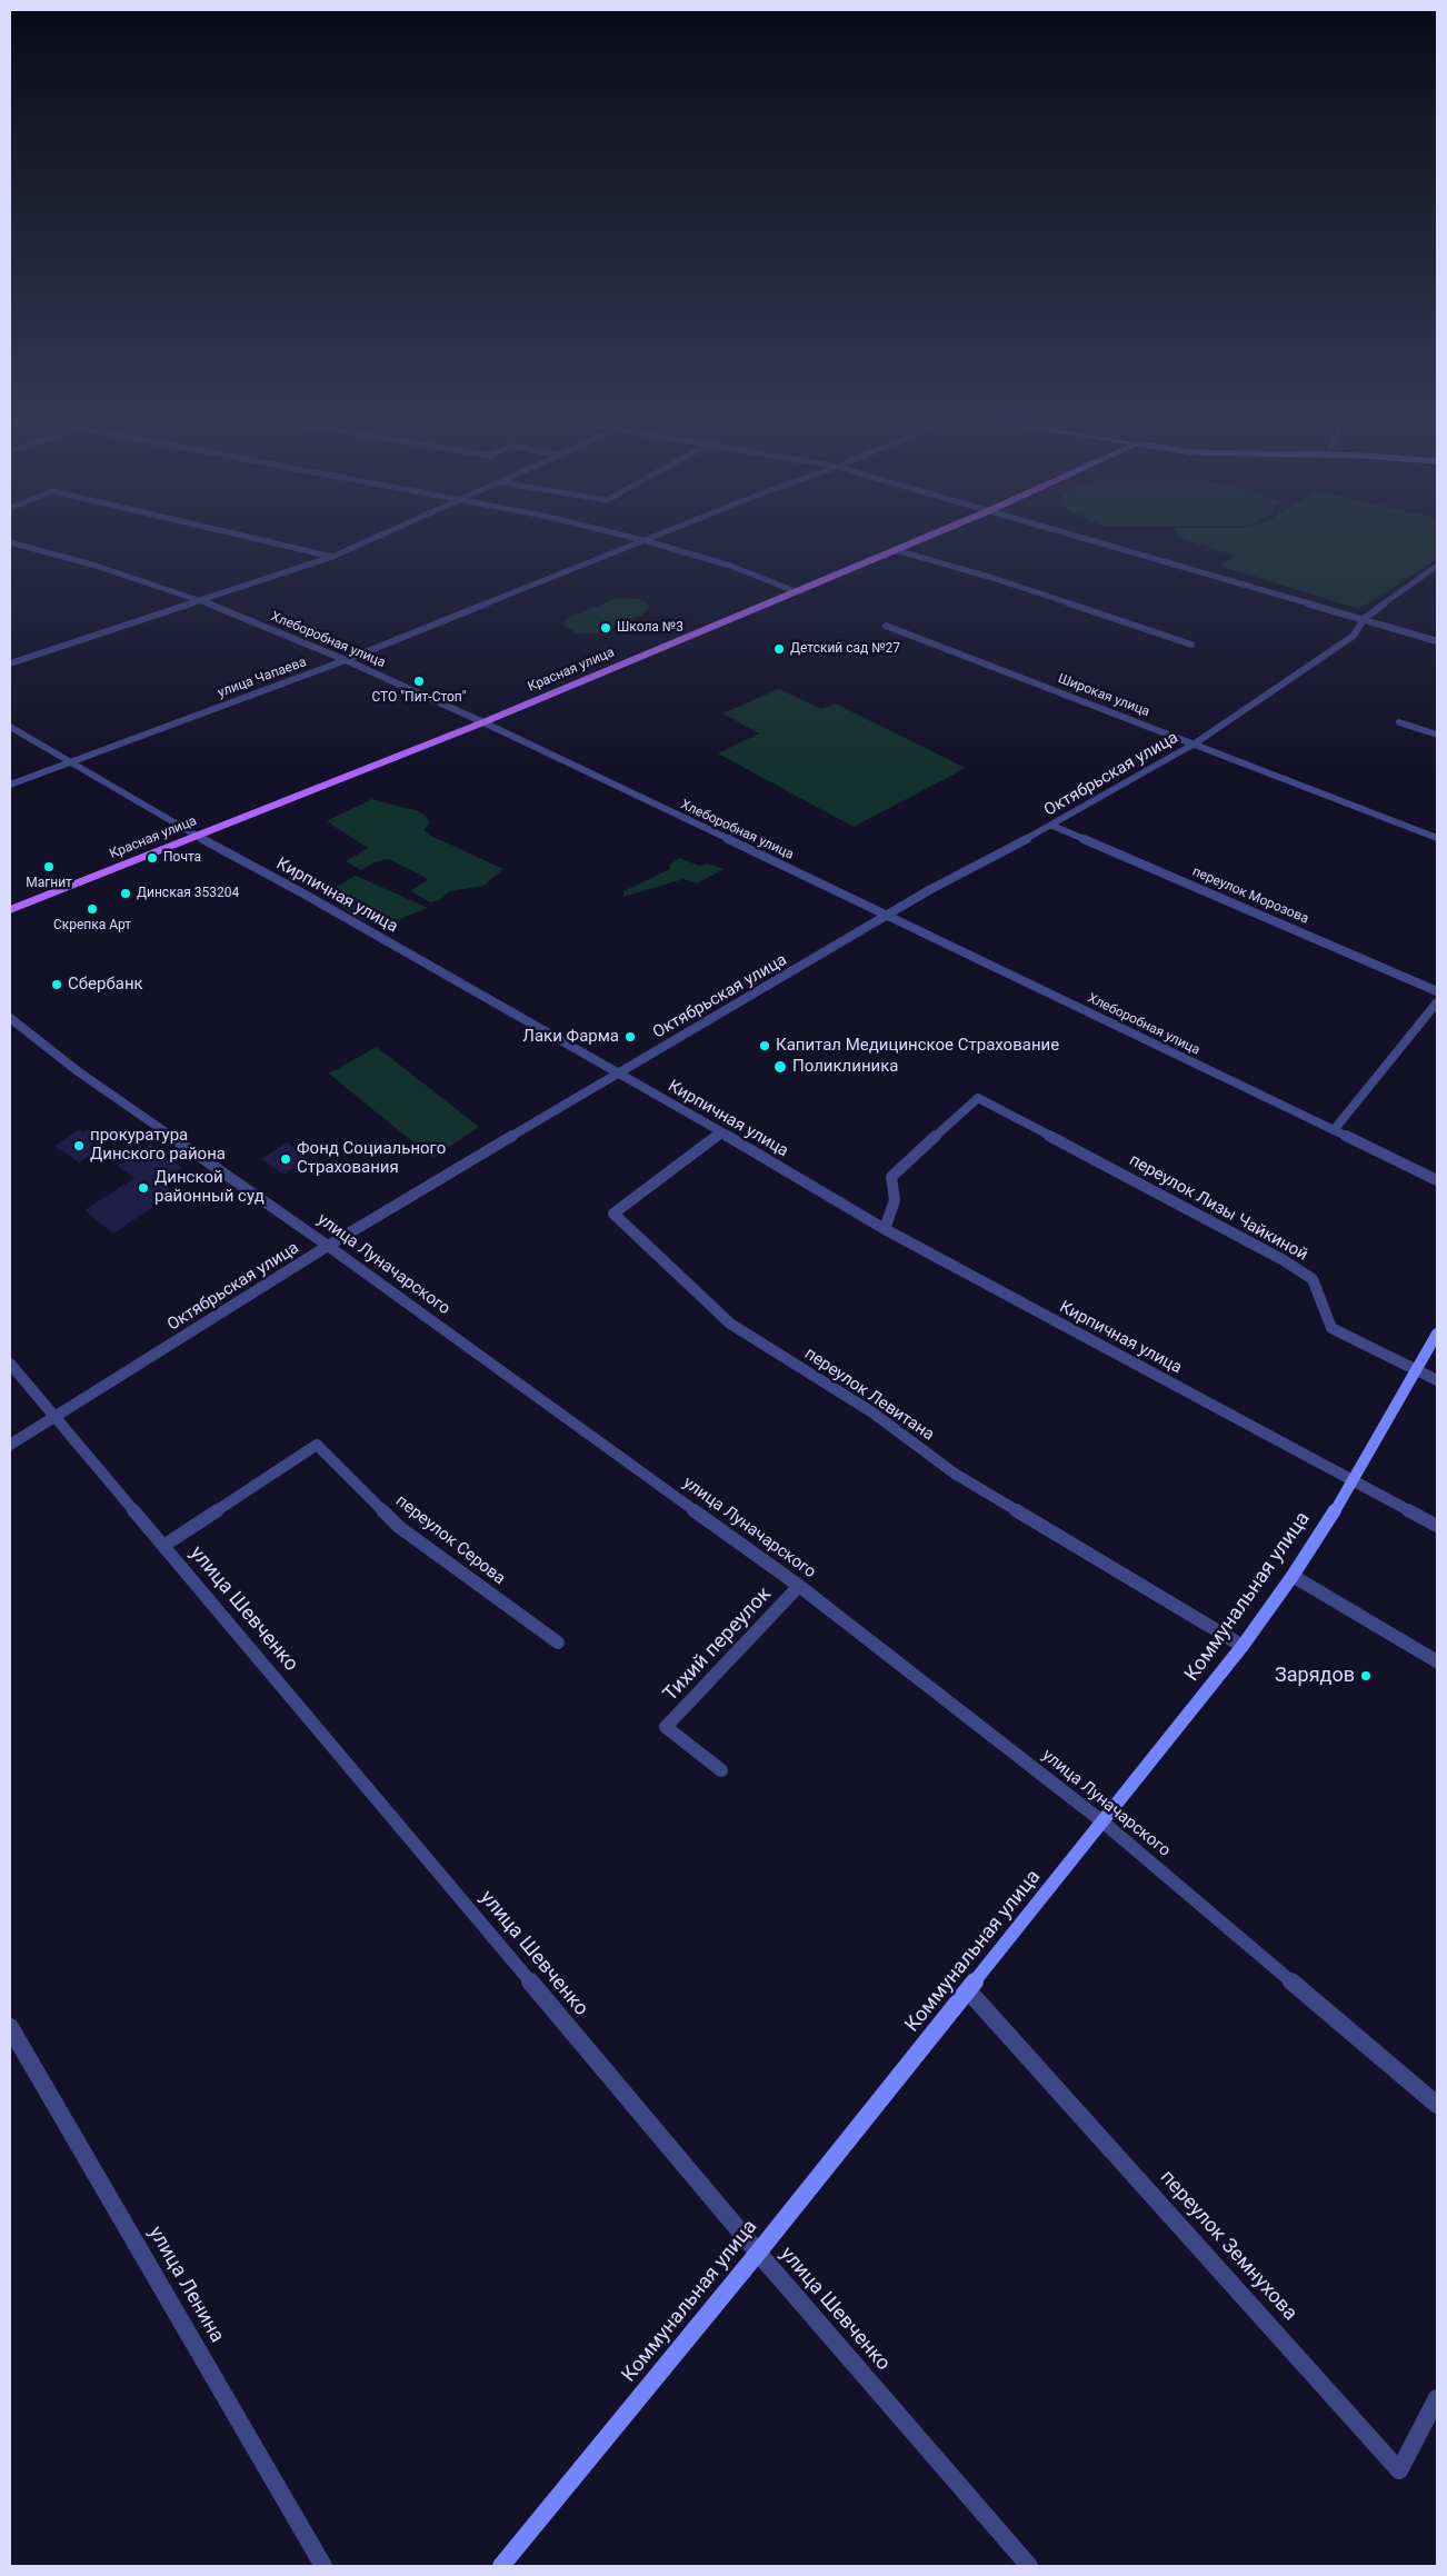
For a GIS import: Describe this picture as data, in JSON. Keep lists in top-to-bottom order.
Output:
{
  "streets": {
    "main road": ["Красная улица"],
    "street": [
      "Хлеборобная улица",
      "улица Чапаева",
      "Широкая улица",
      "Октябрьская улица",
      "Кирпичная улица",
      "переулок Морозова",
      "переулок Лизы Чайкиной",
      "улица Луначарского",
      "переулок Левитана",
      "переулок Серова",
      "Коммунальная улица",
      "улица Шевченко",
      "Тихий переулок",
      "переулок Земнухова",
      "улица Ленина"
    ]
  },
  "crossings": [
    ["Хлеборобная улица", "Красная улица"],
    ["Хлеборобная улица", "улица Чапаева"],
    ["Хлеборобная улица", "Октябрьская улица"],
    ["Красная улица", "Кирпичная улица"],
    ["улица Чапаева", "Кирпичная улица"],
    ["Широкая улица", "Октябрьская улица"],
    ["Октябрьская улица", "Кирпичная улица"],
    ["Октябрьская улица", "переулок Морозова"],
    ["Октябрьская улица", "улица Луначарского"],
    ["Октябрьская улица", "улица Шевченко"],
    ["Кирпичная улица", "переулок Лизы Чайкиной"],
    ["Кирпичная улица", "переулок Левитана"],
    ["Кирпичная улица", "Коммунальная улица"],
    ["переулок Лизы Чайкиной", "Коммунальная улица"],
    ["улица Луначарского", "Коммунальная улица"],
    ["улица Луначарского", "Тихий переулок"],
    ["переулок Левитана", "Коммунальная улица"],
    ["переулок Серова", "улица Шевченко"],
    ["Коммунальная улица", "улица Шевченко"],
    ["Коммунальная улица", "переулок Земнухова"]
  ],
  "places": [
    "Школа №3",
    "Детский сад №27",
    "СТО \"Пит-Стоп\"",
    "Почта",
    "Магнит",
    "Динская 353204",
    "Скрепка Арт",
    "Сбербанк",
    "Лаки Фарма",
    "Капитал Медицинское Страхование",
    "Поликлиника",
    "прокуратура Динского района",
    "Фонд Социального Страхования",
    "Динской районный суд",
    "Зарядов"
  ]
}
